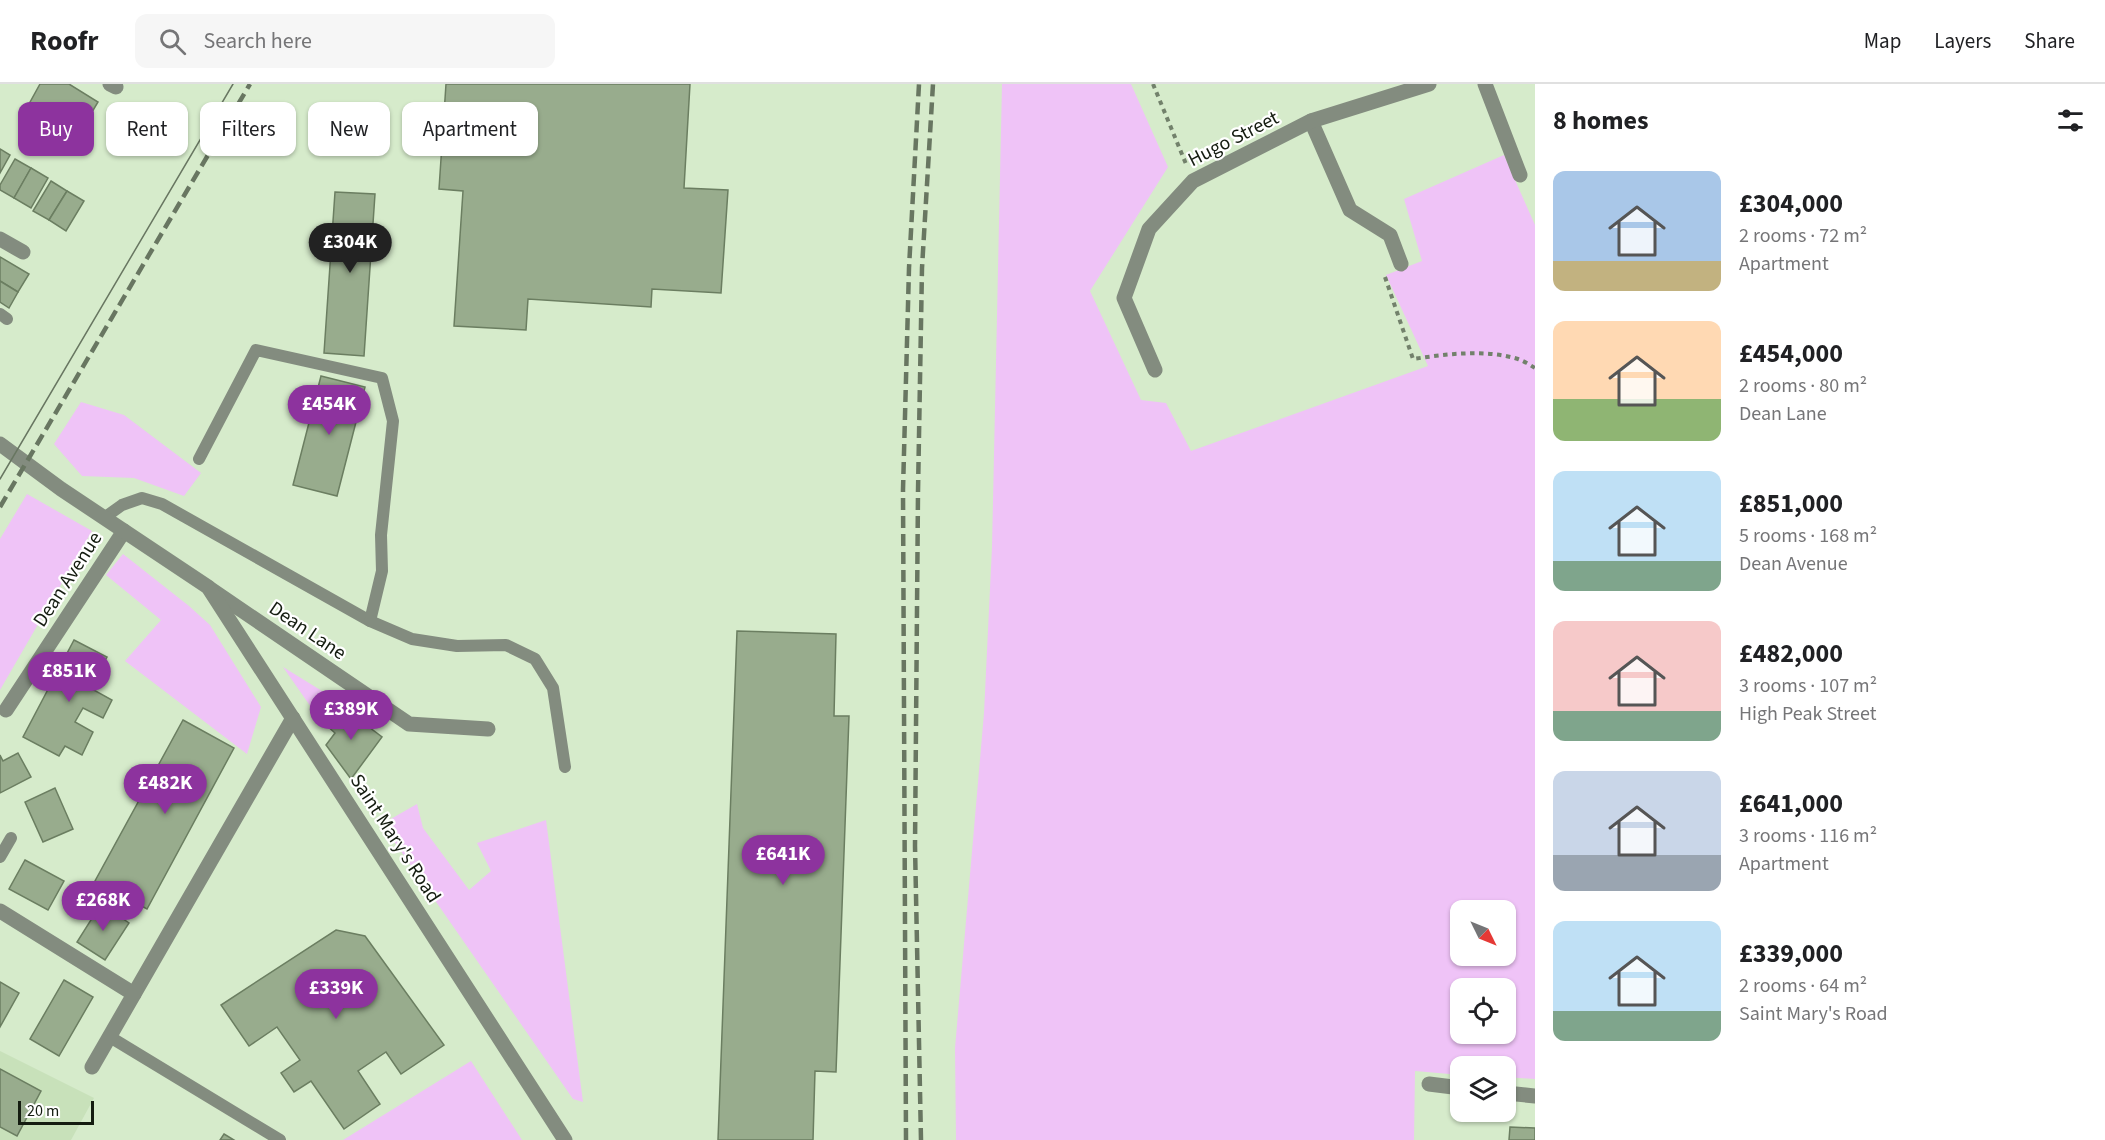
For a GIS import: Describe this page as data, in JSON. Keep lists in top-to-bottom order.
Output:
{
  "streets": {
    "street": [
      "Hugo Street",
      "Dean Avenue",
      "Dean Lane",
      "Saint Mary's Road"
    ]
  },
  "crossings": [
    ["Dean Avenue", "Saint Mary's Road"],
    ["Dean Lane", "Saint Mary's Road"]
  ],
  "scale_bar": "20 m",
  "north": "bottom right",
  "page": {
    "header": "Roofr",
    "search": "Search here",
    "nav": ["Map", "Layers", "Share"],
    "heading": "8 homes",
    "chip": [
      "Buy",
      "Rent",
      "Filters",
      "New",
      "Apartment"
    ],
    "list": [
      {
        "name": "£304,000",
        "note": "2 rooms · 72 m² · Apartment"
      },
      {
        "name": "£454,000",
        "note": "2 rooms · 80 m² · Dean Lane"
      },
      {
        "name": "£851,000",
        "note": "5 rooms · 168 m² · Dean Avenue"
      },
      {
        "name": "£482,000",
        "note": "3 rooms · 107 m² · High Peak Street"
      },
      {
        "name": "£641,000",
        "note": "3 rooms · 116 m² · Apartment"
      },
      {
        "name": "£339,000",
        "note": "2 rooms · 64 m² · Saint Mary's Road"
      }
    ],
    "price": [
      "£304K",
      "£454K",
      "£851K",
      "£389K",
      "£482K",
      "£641K",
      "£268K",
      "£339K"
    ],
    "scale": "20 m"
  }
}
